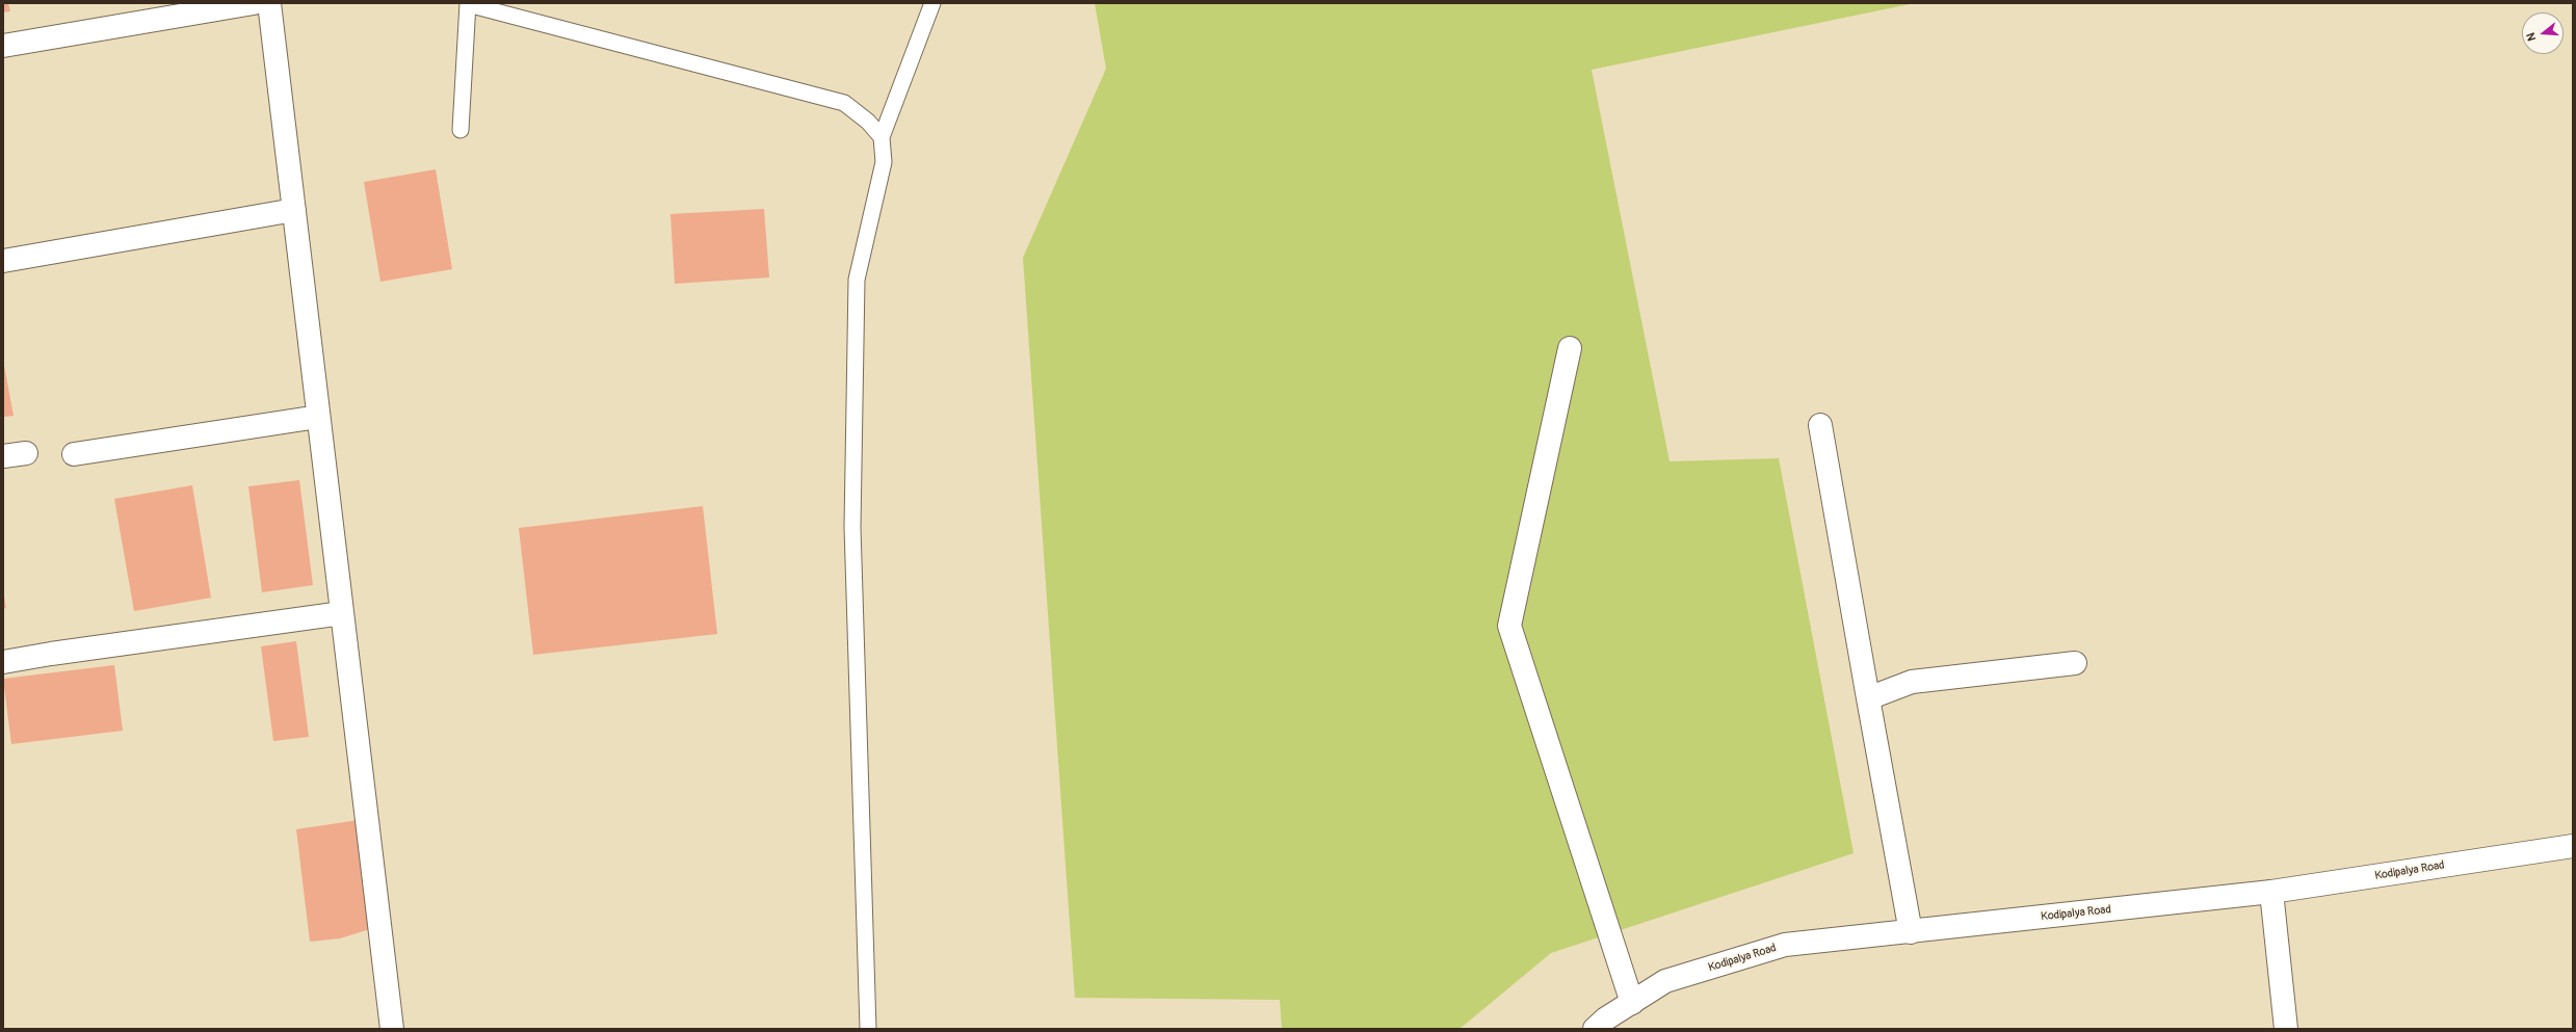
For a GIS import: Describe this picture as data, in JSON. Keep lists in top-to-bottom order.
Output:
{
  "streets": {
    "street": ["Kodipalya Road"]
  },
  "north": "left"
}
